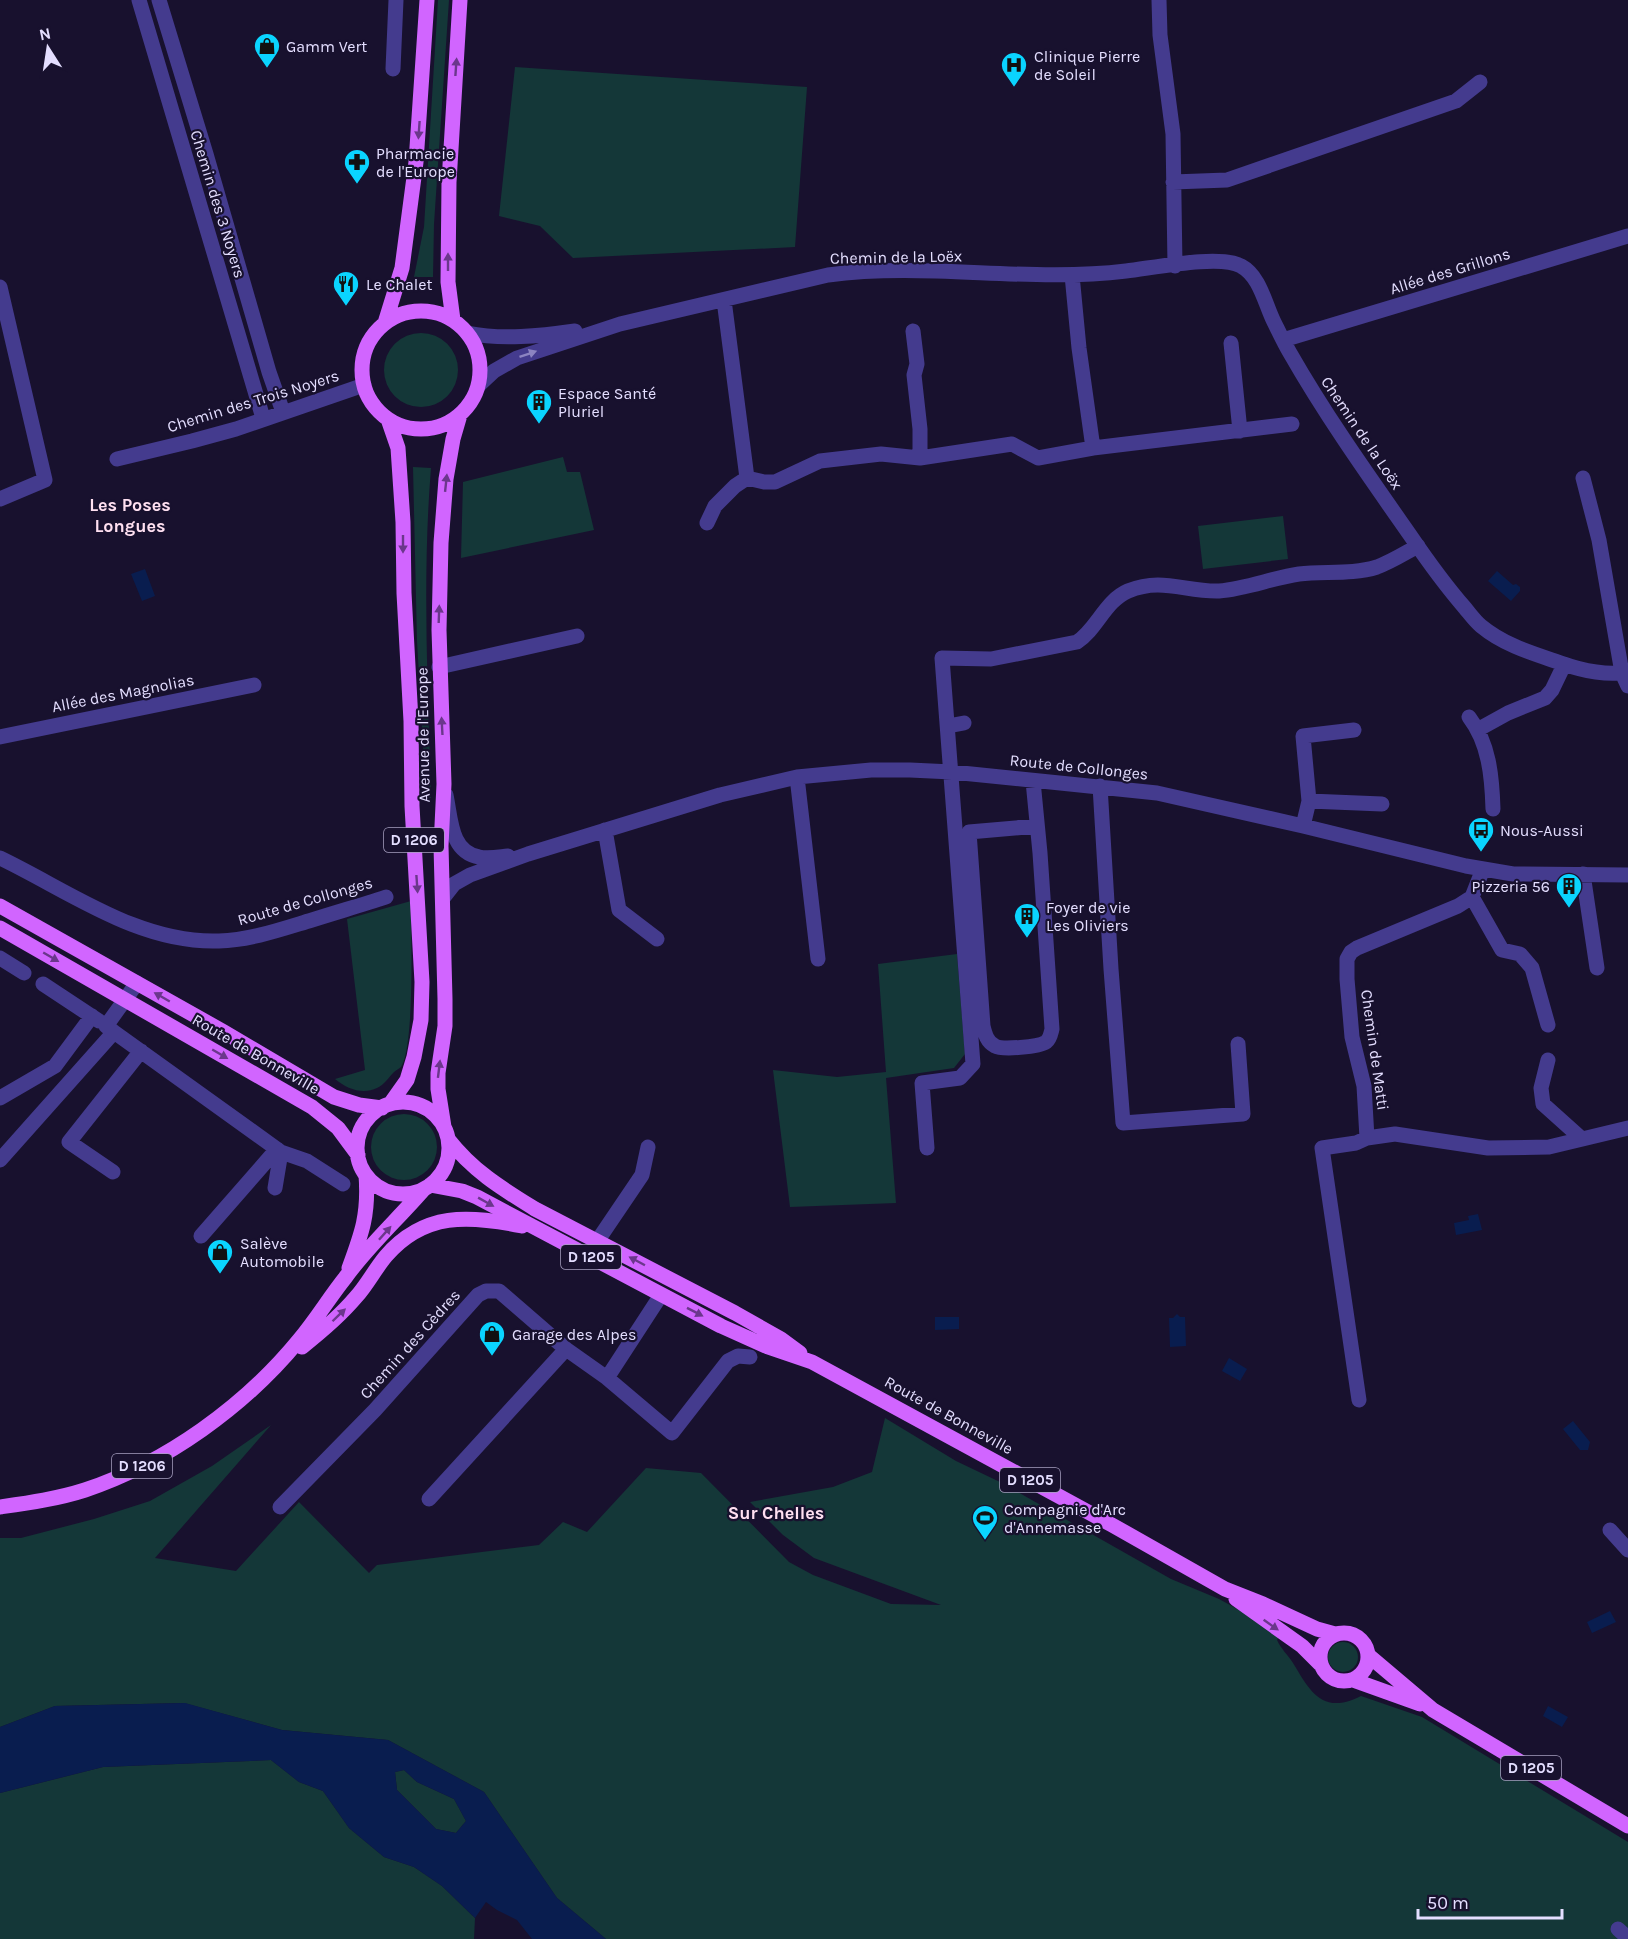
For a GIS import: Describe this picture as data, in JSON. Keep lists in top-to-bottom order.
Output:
{
  "streets": {
    "main road": [
      "Avenue de l'Europe",
      "D 1206",
      "Route de Bonneville",
      "D 1205"
    ],
    "street": [
      "Chemin des 3 Noyers",
      "Chemin de la Loëx",
      "Allée des Grillons",
      "Chemin des Trois Noyers",
      "Allée des Magnolias",
      "Route de Collonges",
      "Chemin de Matti",
      "Chemin des Cèdres"
    ]
  },
  "crossings": [
    ["Chemin des 3 Noyers", "Chemin des Trois Noyers"],
    ["Chemin de la Loëx", "Allée des Grillons"],
    ["Chemin de la Loëx", "Chemin des Trois Noyers"],
    ["Chemin de la Loëx", "Avenue de l'Europe"],
    ["Chemin des Trois Noyers", "Avenue de l'Europe"],
    ["Avenue de l'Europe", "Route de Collonges"],
    ["Avenue de l'Europe", "D 1206"],
    ["Avenue de l'Europe", "Route de Bonneville"],
    ["D 1206", "Route de Bonneville"]
  ],
  "districts": ["Les Poses Longues", "Sur Chelles"],
  "places": {
    "shop": ["Gamm Vert", "Salève Automobile", "Garage des Alpes"],
    "hospital": ["Clinique Pierre de Soleil"],
    "pharmacy": ["Pharmacie de l'Europe"],
    "restaurant": ["Le Chalet"],
    "building": ["Espace Santé Pluriel", "Pizzeria 56", "Foyer de vie Les Oliviers"],
    "bus stop": ["Nous-Aussi"],
    "sports": ["Compagnie d'Arc d'Annemasse"]
  },
  "scale_bar": "50 m",
  "north": "top"
}
